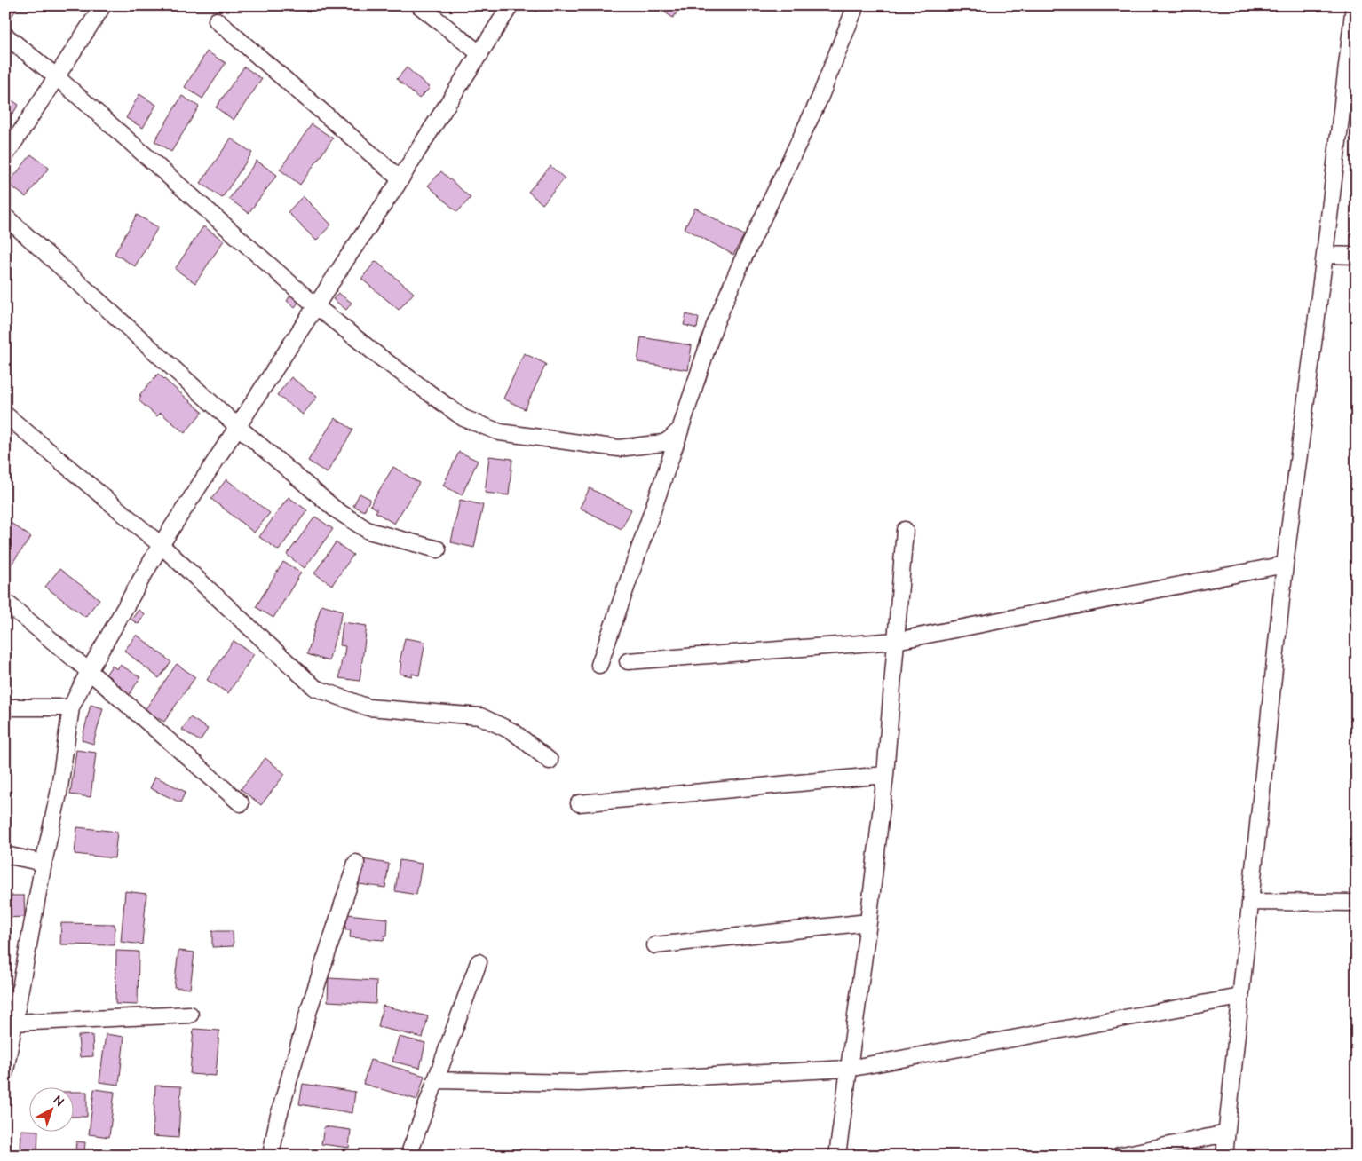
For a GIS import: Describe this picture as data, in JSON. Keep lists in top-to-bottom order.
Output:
{
  "north": "top right"
}
